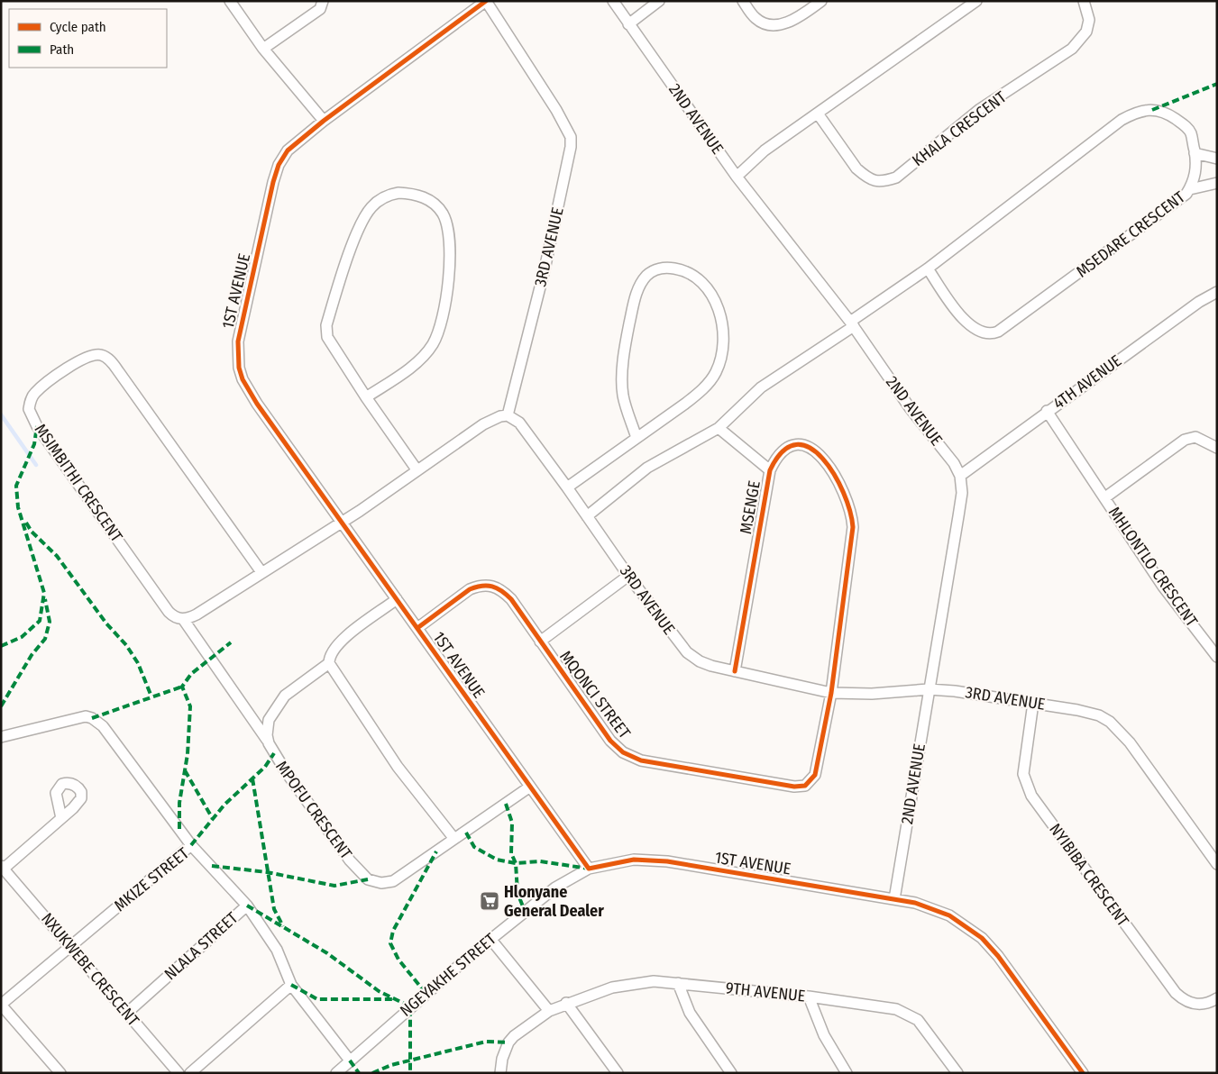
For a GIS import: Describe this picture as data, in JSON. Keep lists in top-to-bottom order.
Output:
{
  "streets": {
    "street": [
      "2ND AVENUE",
      "KHALA CRESCENT",
      "MSEDARE CRESCENT",
      "3RD AVENUE",
      "1ST AVENUE",
      "4TH AVENUE",
      "MSIMBITHI CRESCENT",
      "MSENGE",
      "MHLONTLO CRESCENT",
      "MQONCI STREET",
      "MPOFU CRESCENT",
      "NYIBIBA CRESCENT",
      "MKIZE STREET",
      "NLALA STREET",
      "NXUKWEBE CRESCENT",
      "NGEYAKHE STREET",
      "9TH AVENUE"
    ]
  },
  "crossings": [
    ["2ND AVENUE", "MSEDARE CRESCENT"],
    ["2ND AVENUE", "3RD AVENUE"],
    ["2ND AVENUE", "1ST AVENUE"],
    ["2ND AVENUE", "4TH AVENUE"],
    ["MSEDARE CRESCENT", "3RD AVENUE"],
    ["3RD AVENUE", "1ST AVENUE"],
    ["3RD AVENUE", "MSENGE"],
    ["3RD AVENUE", "MQONCI STREET"],
    ["3RD AVENUE", "NYIBIBA CRESCENT"],
    ["1ST AVENUE", "MQONCI STREET"],
    ["1ST AVENUE", "MPOFU CRESCENT"],
    ["1ST AVENUE", "NGEYAKHE STREET"],
    ["4TH AVENUE", "MHLONTLO CRESCENT"],
    ["MSENGE", "MQONCI STREET"],
    ["MKIZE STREET", "NLALA STREET"],
    ["MKIZE STREET", "NXUKWEBE CRESCENT"],
    ["NLALA STREET", "NXUKWEBE CRESCENT"],
    ["NLALA STREET", "NGEYAKHE STREET"]
  ],
  "places": {
    "supermarket": ["Hlonyane General Dealer"]
  },
  "legend": ["Cycle path", "Path"]
}
